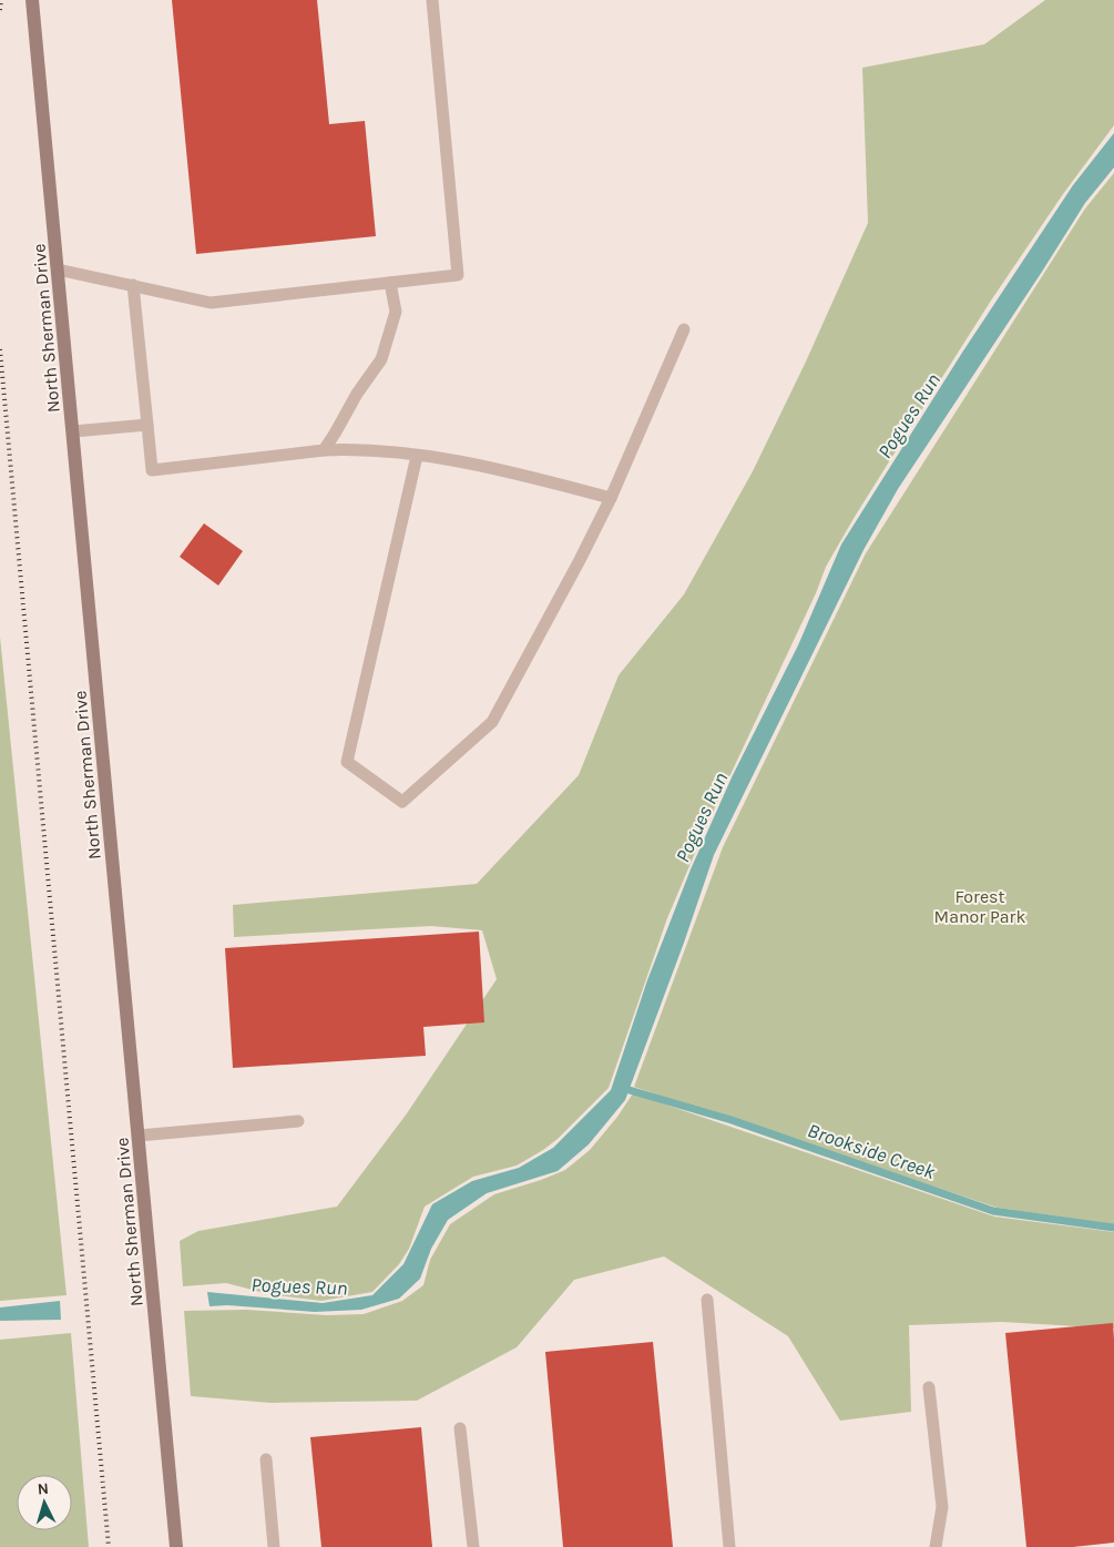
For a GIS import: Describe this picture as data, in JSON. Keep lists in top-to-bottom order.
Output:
{
  "streets": {
    "main road": ["North Sherman Drive"]
  },
  "water": ["Pogues Run", "Brookside Creek"],
  "parks": ["Forest Manor Park"],
  "north": "top"
}
